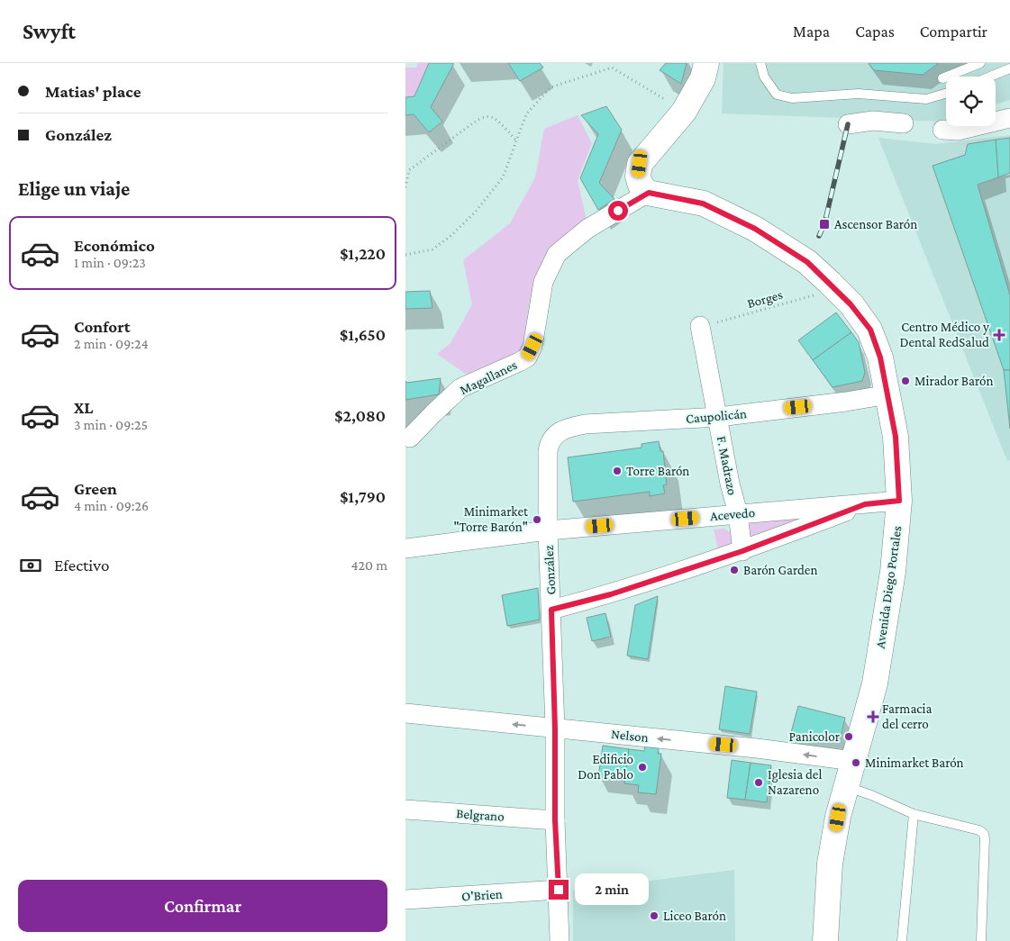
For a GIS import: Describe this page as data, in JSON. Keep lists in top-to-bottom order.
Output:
{
  "streets": {
    "main road": ["Avenida Diego Portales"],
    "street": [
      "Magallanes",
      "Caupolicán",
      "F. Madrazo",
      "Acevedo",
      "González",
      "Nelson",
      "Belgrano",
      "O'Brien"
    ],
    "path": ["Borges"]
  },
  "crossings": [
    ["Borges", "F. Madrazo"],
    ["Borges", "Avenida Diego Portales"],
    ["Magallanes", "Avenida Diego Portales"],
    ["Caupolicán", "F. Madrazo"],
    ["Caupolicán", "González"],
    ["Caupolicán", "Avenida Diego Portales"],
    ["F. Madrazo", "Acevedo"],
    ["Acevedo", "González"],
    ["Acevedo", "Avenida Diego Portales"],
    ["González", "Nelson"],
    ["González", "Belgrano"],
    ["González", "O'Brien"],
    ["Avenida Diego Portales", "Nelson"]
  ],
  "places": {
    "transit": ["Ascensor Barón"],
    "health": ["Centro Médico y Dental RedSalud", "Farmacia del cerro"],
    "other": [
      "Mirador Barón",
      "Torre Barón",
      "Minimarket \"Torre Barón\"",
      "Barón Garden",
      "Panicolor",
      "Minimarket Barón",
      "Edificio Don Pablo",
      "Iglesia del Nazareno",
      "Liceo Barón"
    ]
  },
  "page": {
    "header": "Swyft",
    "nav": ["Mapa", "Capas", "Compartir"],
    "banner": ["Matias' place", "González"],
    "heading": "Elige un viaje",
    "list": [
      {
        "name": "Económico",
        "note": "1 min · 09:23",
        "value": "$1,220"
      },
      {
        "name": "Confort",
        "note": "2 min · 09:24",
        "value": "$1,650"
      },
      {
        "name": "XL",
        "note": "3 min · 09:25",
        "value": "$2,080"
      },
      {
        "name": "Green",
        "note": "4 min · 09:26",
        "value": "$1,790"
      }
    ],
    "pay": ["Efectivo", "420 m"],
    "buttons": "Confirmar",
    "bubble": "2 min"
  }
}
